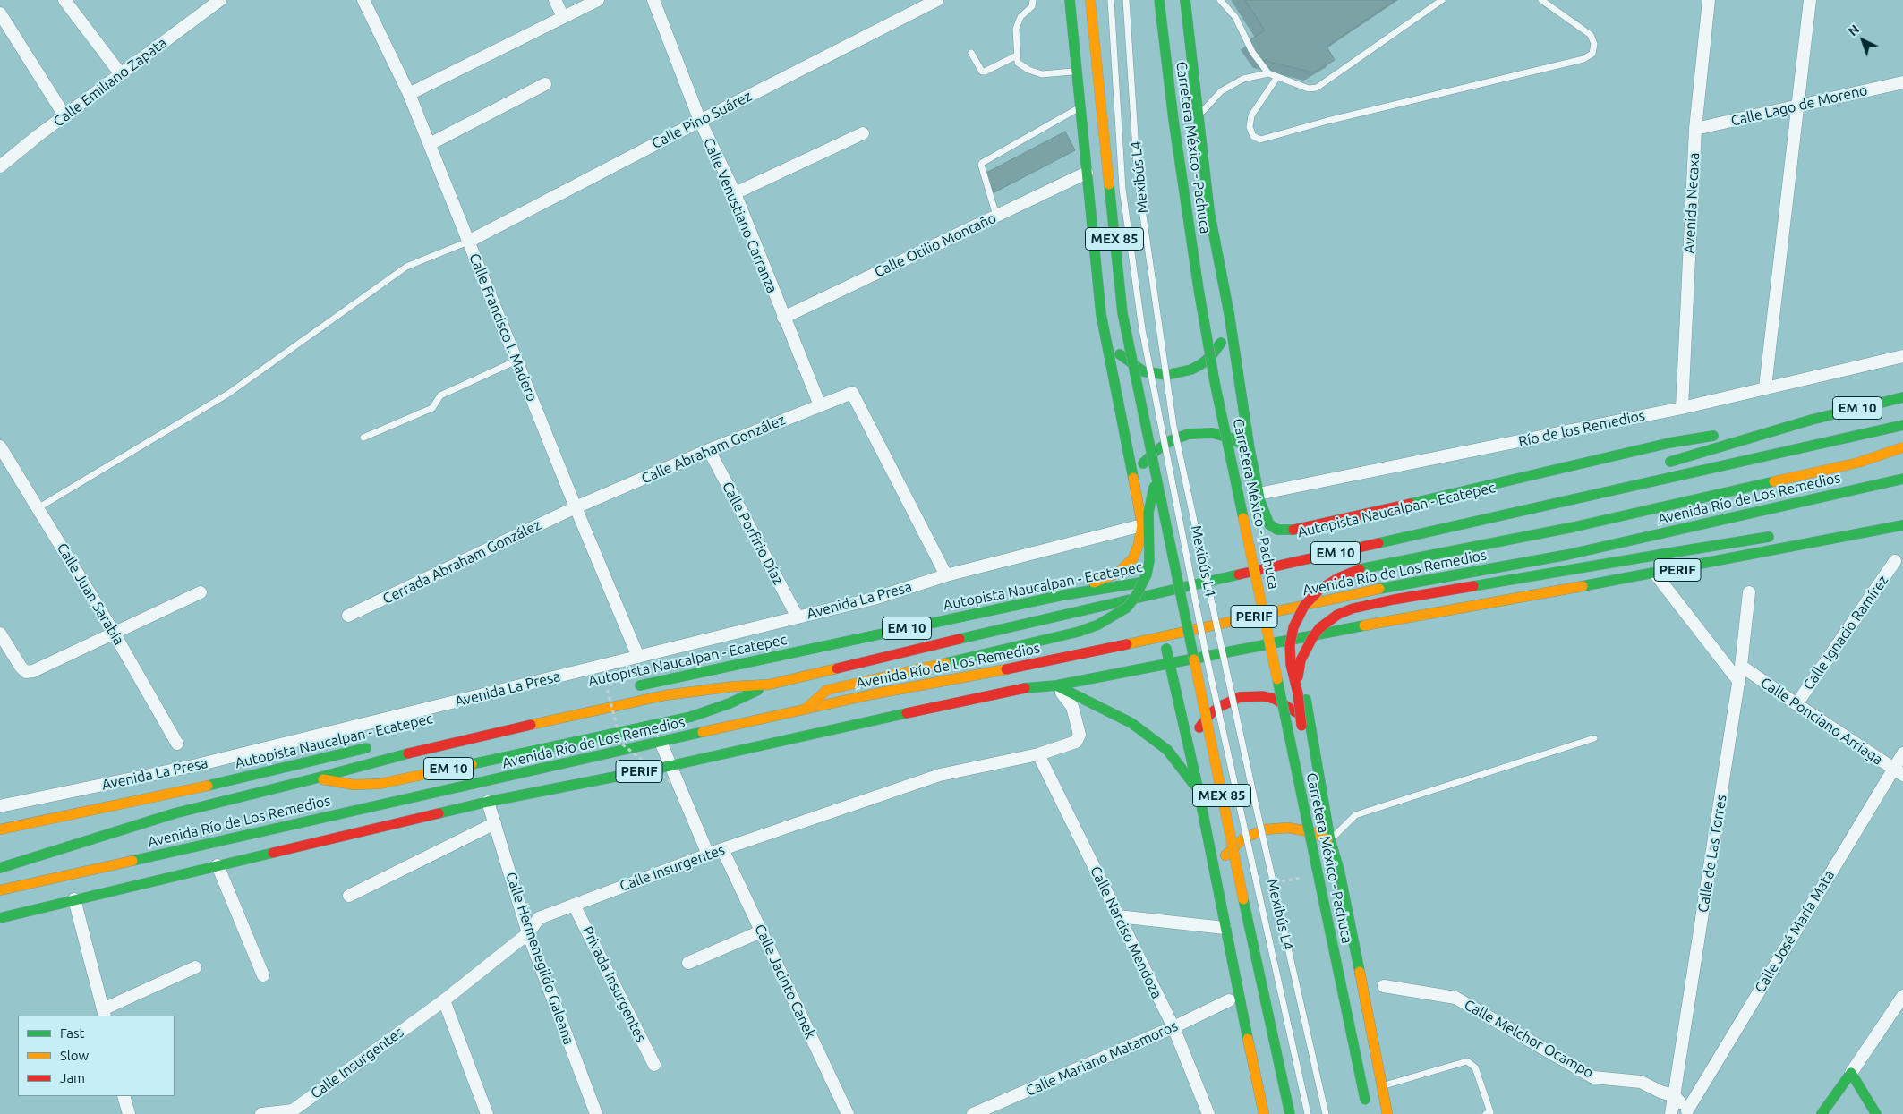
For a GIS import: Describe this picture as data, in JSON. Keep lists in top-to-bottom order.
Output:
{
  "streets": {
    "main road": [
      "Carretera México - Pachuca",
      "MEX 85",
      "EM 10",
      "Avenida Río de Los Remedios",
      "Autopista Naucalpan - Ecatepec",
      "PERIF"
    ],
    "street": [
      "Calle Emiliano Zapata",
      "Calle Lago de Moreno",
      "Calle Pino Suárez",
      "Avenida Necaxa",
      "Calle Venustiano Carranza",
      "Calle Otilio Montaño",
      "Calle Francisco I. Madero",
      "Río de los Remedios",
      "Calle Abraham González",
      "Calle Porfirio Díaz",
      "Cerrada Abraham González",
      "Calle Juan Sarabia",
      "Avenida La Presa",
      "Calle Ignacio Ramírez",
      "Calle Ponciano Arriaga",
      "Calle de Las Torres",
      "Calle Insurgentes",
      "Calle José María Mata",
      "Calle Narciso Mendoza",
      "Calle Hermenegildo Galeana",
      "Calle Jacinto Canek",
      "Privada Insurgentes",
      "Calle Melchor Ocampo",
      "Calle Mariano Matamoros"
    ],
    "lane": ["Mexibús L4"]
  },
  "crossings": [
    ["Calle Lago de Moreno", "Avenida Necaxa"],
    ["Calle Pino Suárez", "Calle Venustiano Carranza"],
    ["Calle Pino Suárez", "Calle Francisco I. Madero"],
    ["Avenida Necaxa", "Río de los Remedios"],
    ["Calle Venustiano Carranza", "Calle Otilio Montaño"],
    ["Calle Venustiano Carranza", "Calle Abraham González"],
    ["Calle Francisco I. Madero", "Calle Abraham González"],
    ["Calle Francisco I. Madero", "Cerrada Abraham González"],
    ["Calle Francisco I. Madero", "Avenida La Presa"],
    ["Calle Abraham González", "Calle Porfirio Díaz"],
    ["Calle Abraham González", "Cerrada Abraham González"],
    ["Calle Abraham González", "Avenida La Presa"],
    ["Calle Porfirio Díaz", "Avenida La Presa"],
    ["PERIF", "Calle Insurgentes"],
    ["PERIF", "Calle Hermenegildo Galeana"],
    ["Calle Ignacio Ramírez", "Calle Ponciano Arriaga"],
    ["Calle Ponciano Arriaga", "Calle de Las Torres"],
    ["Calle Ponciano Arriaga", "Calle José María Mata"],
    ["Calle de Las Torres", "Calle Melchor Ocampo"],
    ["Calle Insurgentes", "Calle Narciso Mendoza"],
    ["Calle Insurgentes", "Calle Hermenegildo Galeana"],
    ["Calle Insurgentes", "Calle Jacinto Canek"],
    ["Calle Insurgentes", "Privada Insurgentes"],
    ["Calle José María Mata", "Calle Melchor Ocampo"],
    ["Calle Narciso Mendoza", "Calle Mariano Matamoros"]
  ],
  "legend": ["Fast", "Slow", "Jam"],
  "north": "top left"
}
